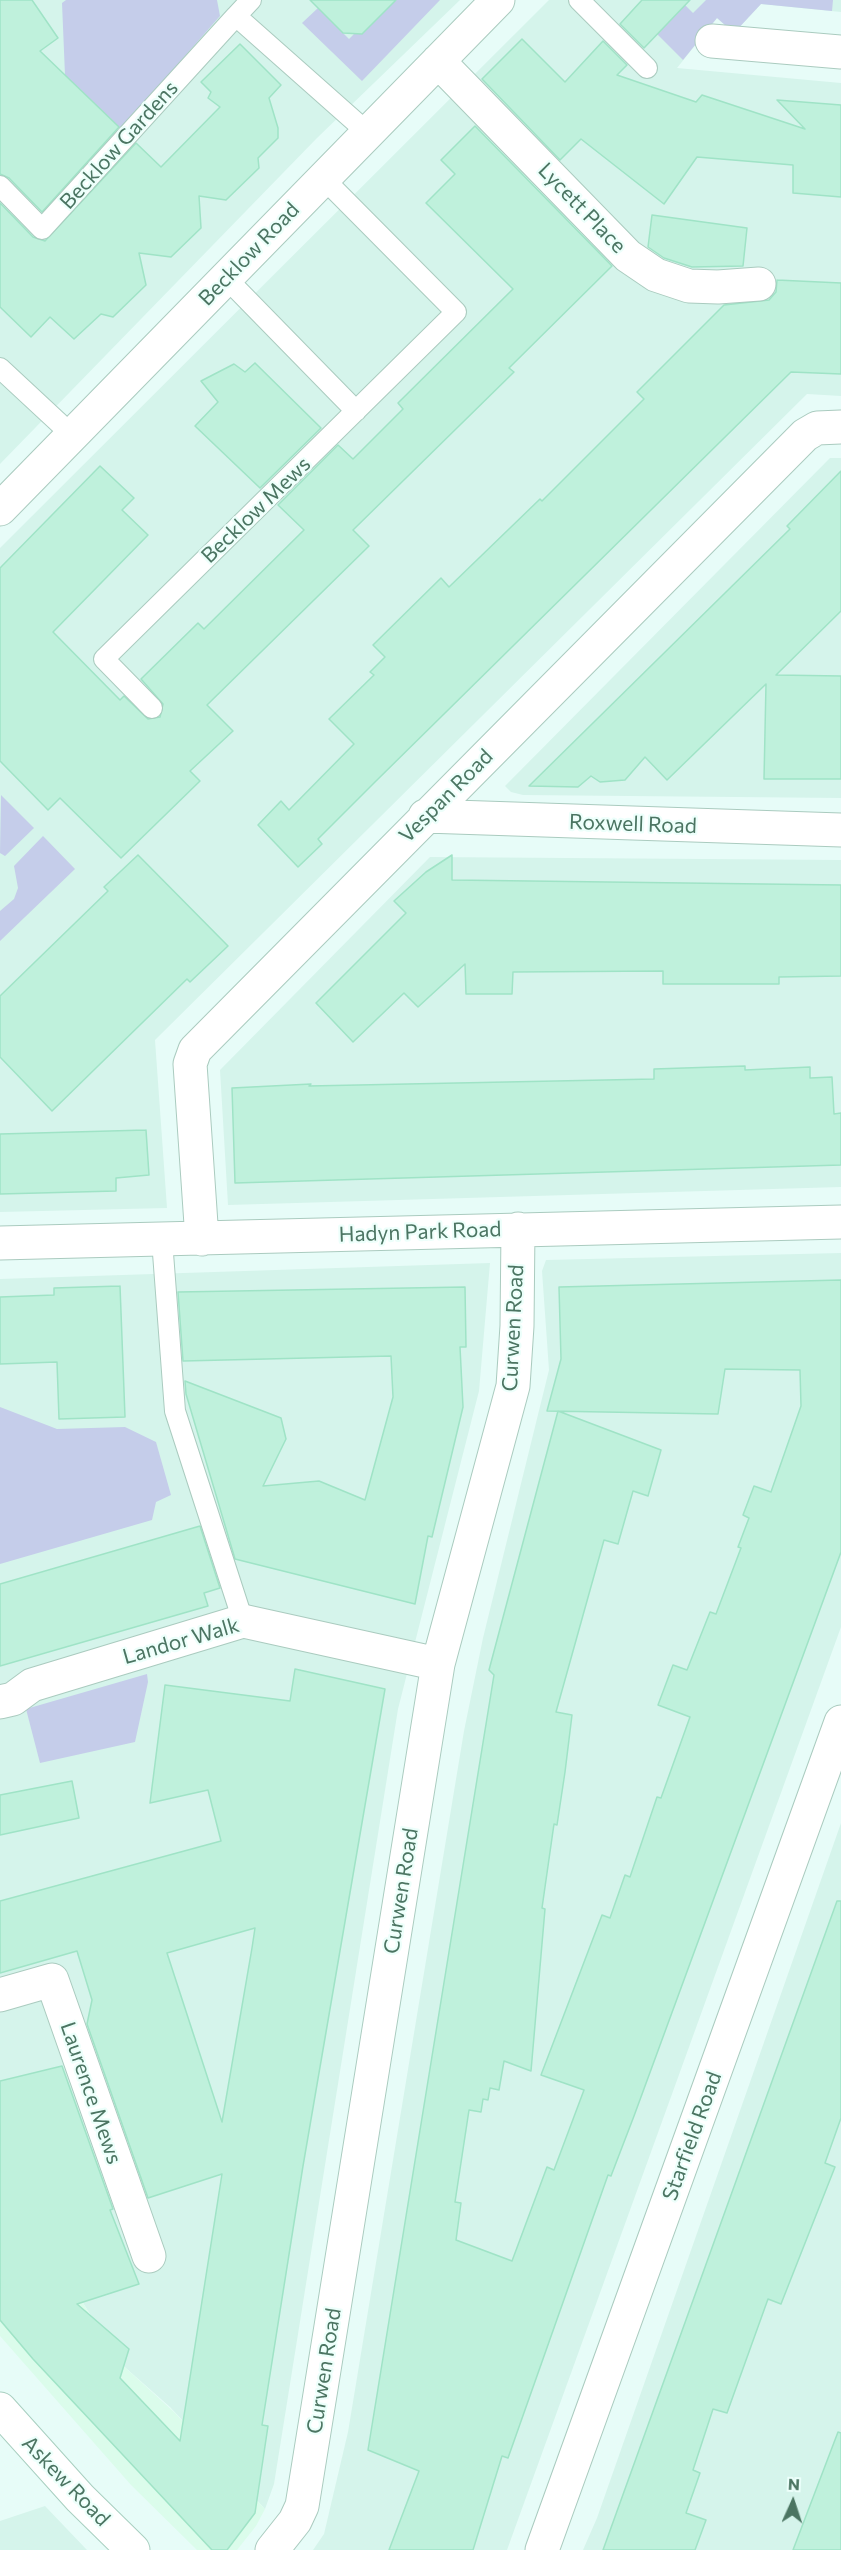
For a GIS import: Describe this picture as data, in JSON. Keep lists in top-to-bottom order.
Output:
{
  "streets": {
    "street": [
      "Lycett Place",
      "Becklow Road",
      "Vespan Road",
      "Roxwell Road",
      "Hadyn Park Road",
      "Curwen Road",
      "Landor Walk",
      "Laurence Mews",
      "Starfield Road",
      "Askew Road"
    ],
    "lane": ["Becklow Gardens", "Becklow Mews"]
  },
  "crossings": [
    ["Lycett Place", "Becklow Road"],
    ["Becklow Road", "Becklow Mews"],
    ["Vespan Road", "Roxwell Road"],
    ["Vespan Road", "Hadyn Park Road"],
    ["Hadyn Park Road", "Curwen Road"],
    ["Curwen Road", "Landor Walk"]
  ],
  "north": "top"
}
